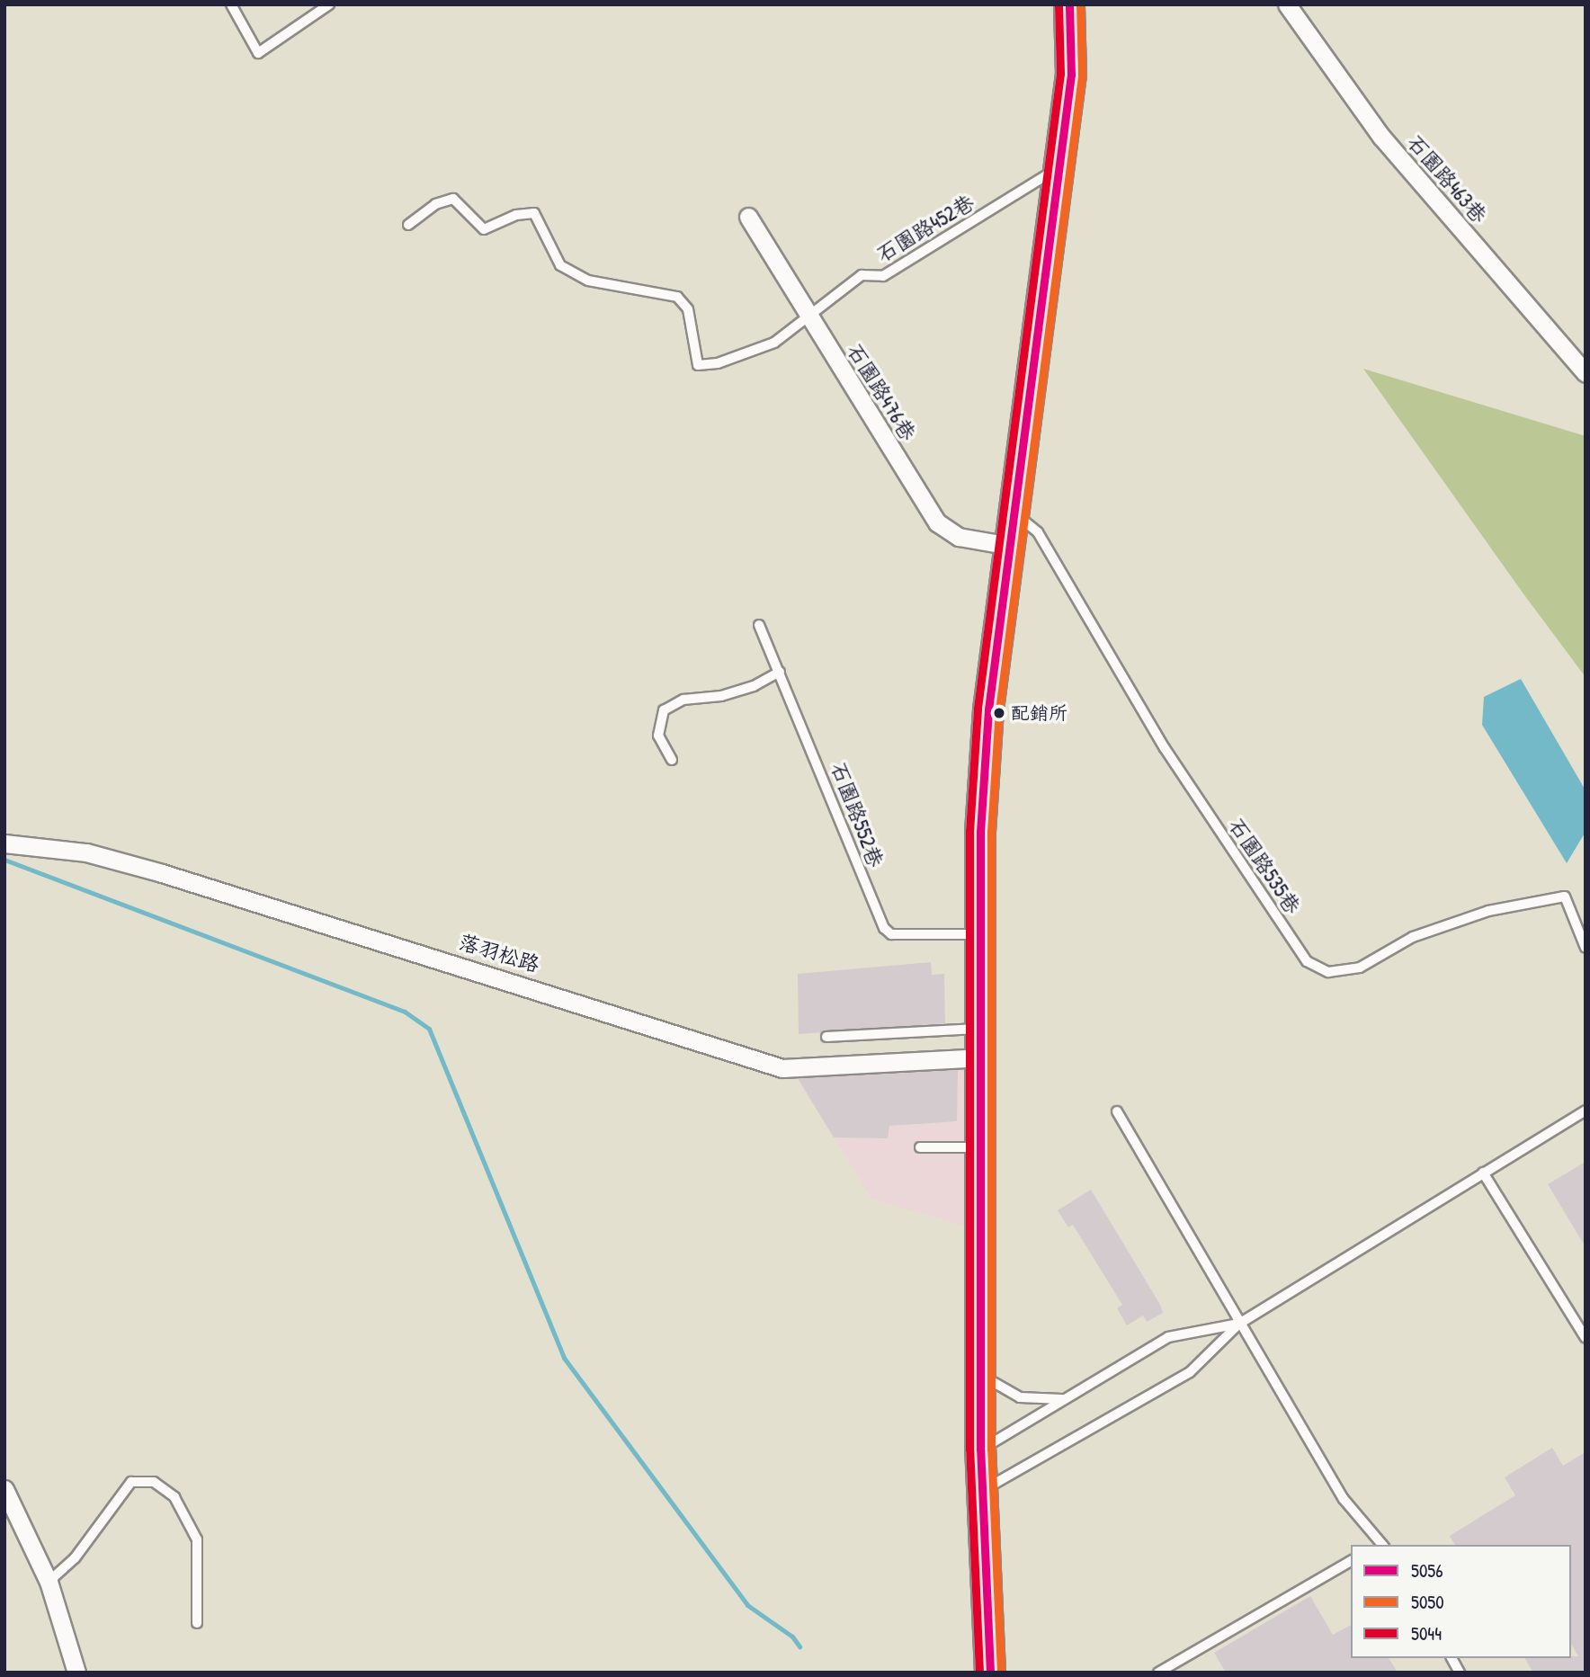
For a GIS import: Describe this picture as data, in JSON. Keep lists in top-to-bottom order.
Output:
{
  "streets": {
    "street": ["石園路463巷", "石園路476巷", "落羽松路"],
    "lane": ["石園路452巷", "石園路552巷", "石園路535巷"]
  },
  "crossings": [
    ["石園路452巷", "石園路476巷"]
  ],
  "places": ["配銷所"],
  "lines": ["transit line 5056", "transit line 5050", "transit line 5044"],
  "legend": ["5056", "5050", "5044"]
}
